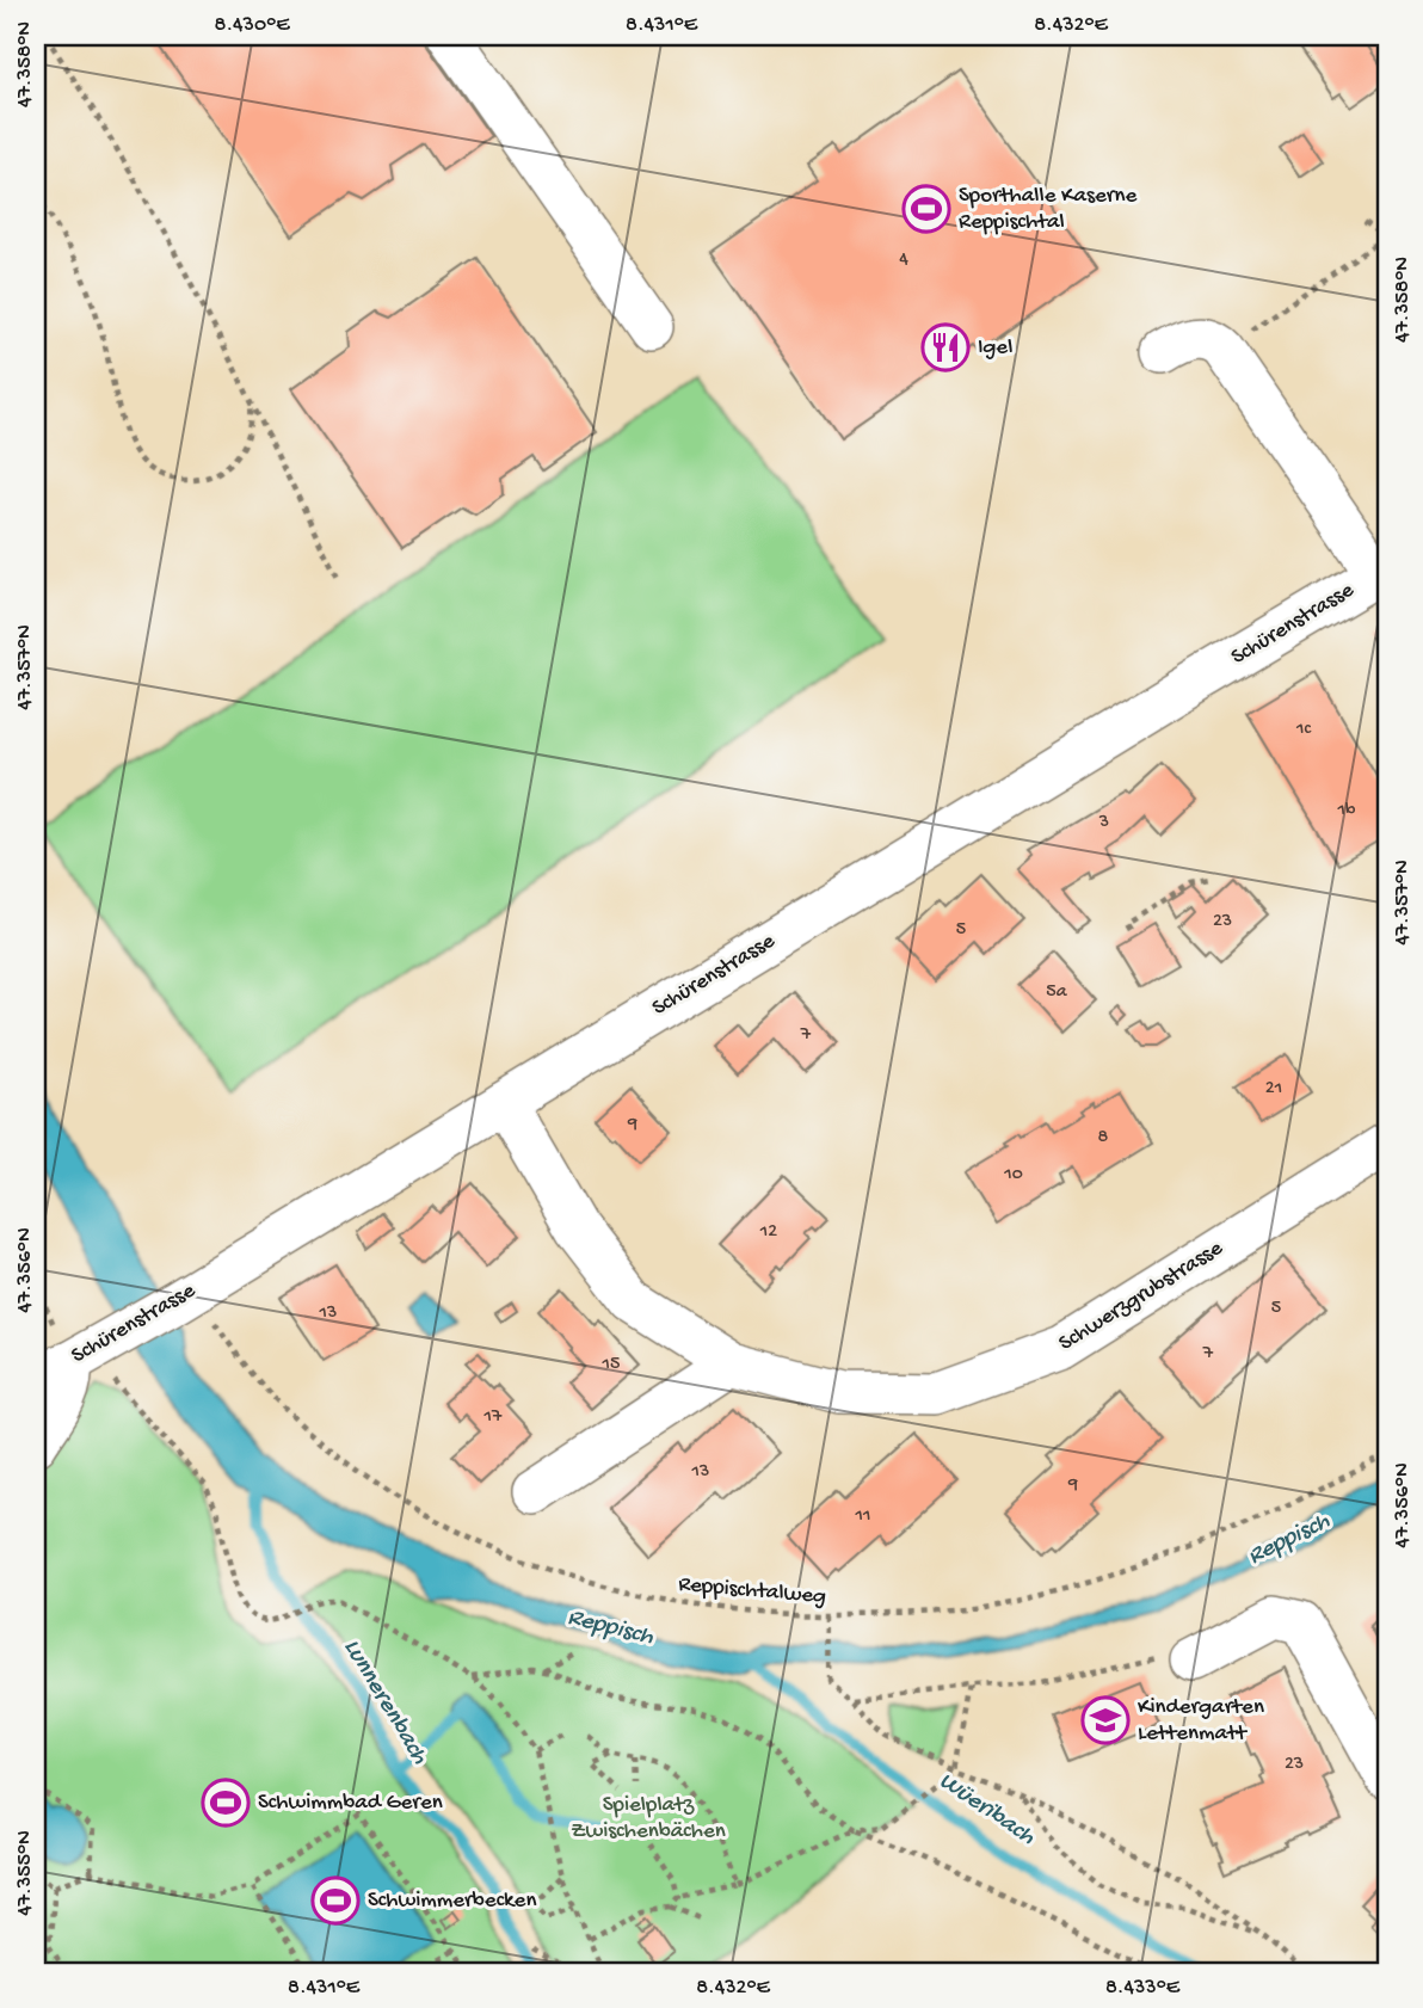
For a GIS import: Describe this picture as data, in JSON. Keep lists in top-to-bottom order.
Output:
{
  "streets": {
    "street": ["Schürenstrasse", "Schwerzgrubstrasse"],
    "path": ["Reppischtalweg"]
  },
  "crossings": [
    ["Schürenstrasse", "Schwerzgrubstrasse"],
    ["Schürenstrasse", "Reppischtalweg"]
  ],
  "water": ["Reppisch", "Lunnerenbach", "Wüeribach"],
  "parks": ["Spielplatz Zwischenbächen"],
  "places": {
    "sports": ["Sporthalle Kaserne Reppischtal", "Schwimmbad Geren", "Schwimmerbecken"],
    "restaurant": ["Igel"],
    "school or university": ["Kindergarten Lettenmatt"]
  },
  "house_numbers": [
    "4",
    "1c",
    "1b",
    "3",
    "23",
    "5",
    "5a",
    "7",
    "21",
    "9",
    "8",
    "10",
    "12",
    "5",
    "13",
    "7",
    "15",
    "17",
    "13",
    "9",
    "11",
    "23"
  ],
  "coordinates": [
    "8.430°E",
    "8.431°E",
    "8.432°E",
    "47.358°N",
    "47.357°N",
    "47.356°N",
    "47.355°N",
    "8.433°E"
  ]
}
